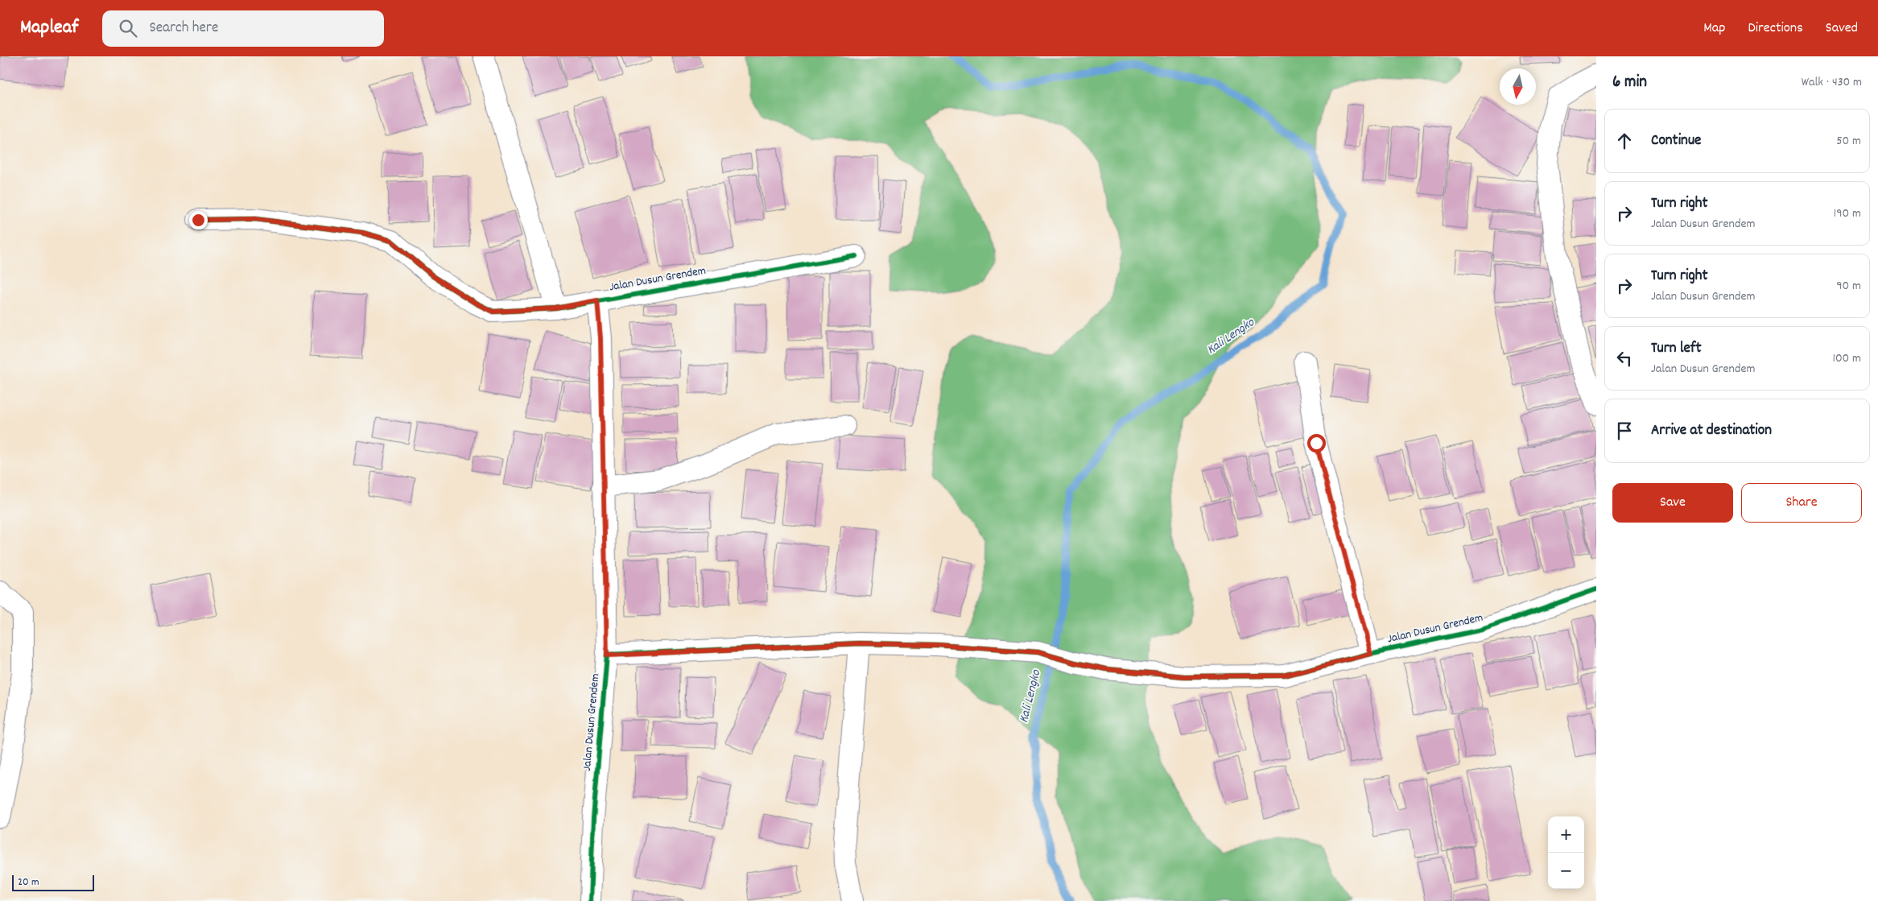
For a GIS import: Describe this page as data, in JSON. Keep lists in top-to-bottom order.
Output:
{
  "streets": {
    "street": ["Jalan Dusun Grendem"]
  },
  "water": ["Kali Lengko"],
  "scale_bar": "20 m",
  "north": "bottom",
  "page": {
    "header": "Mapleaf",
    "search": "Search here",
    "nav": ["Map", "Directions", "Saved"],
    "heading": ["6 min", "Walk · 430 m"],
    "list": [
      ["Continue", "50 m"],
      ["Turn right", "Jalan Dusun Grendem", "190 m"],
      ["Turn right", "Jalan Dusun Grendem", "90 m"],
      ["Turn left", "Jalan Dusun Grendem", "100 m"],
      "Arrive at destination"
    ],
    "buttons": ["Save", "Share"],
    "map_buttons": ["+", "−"],
    "scale": "20 m"
  }
}
